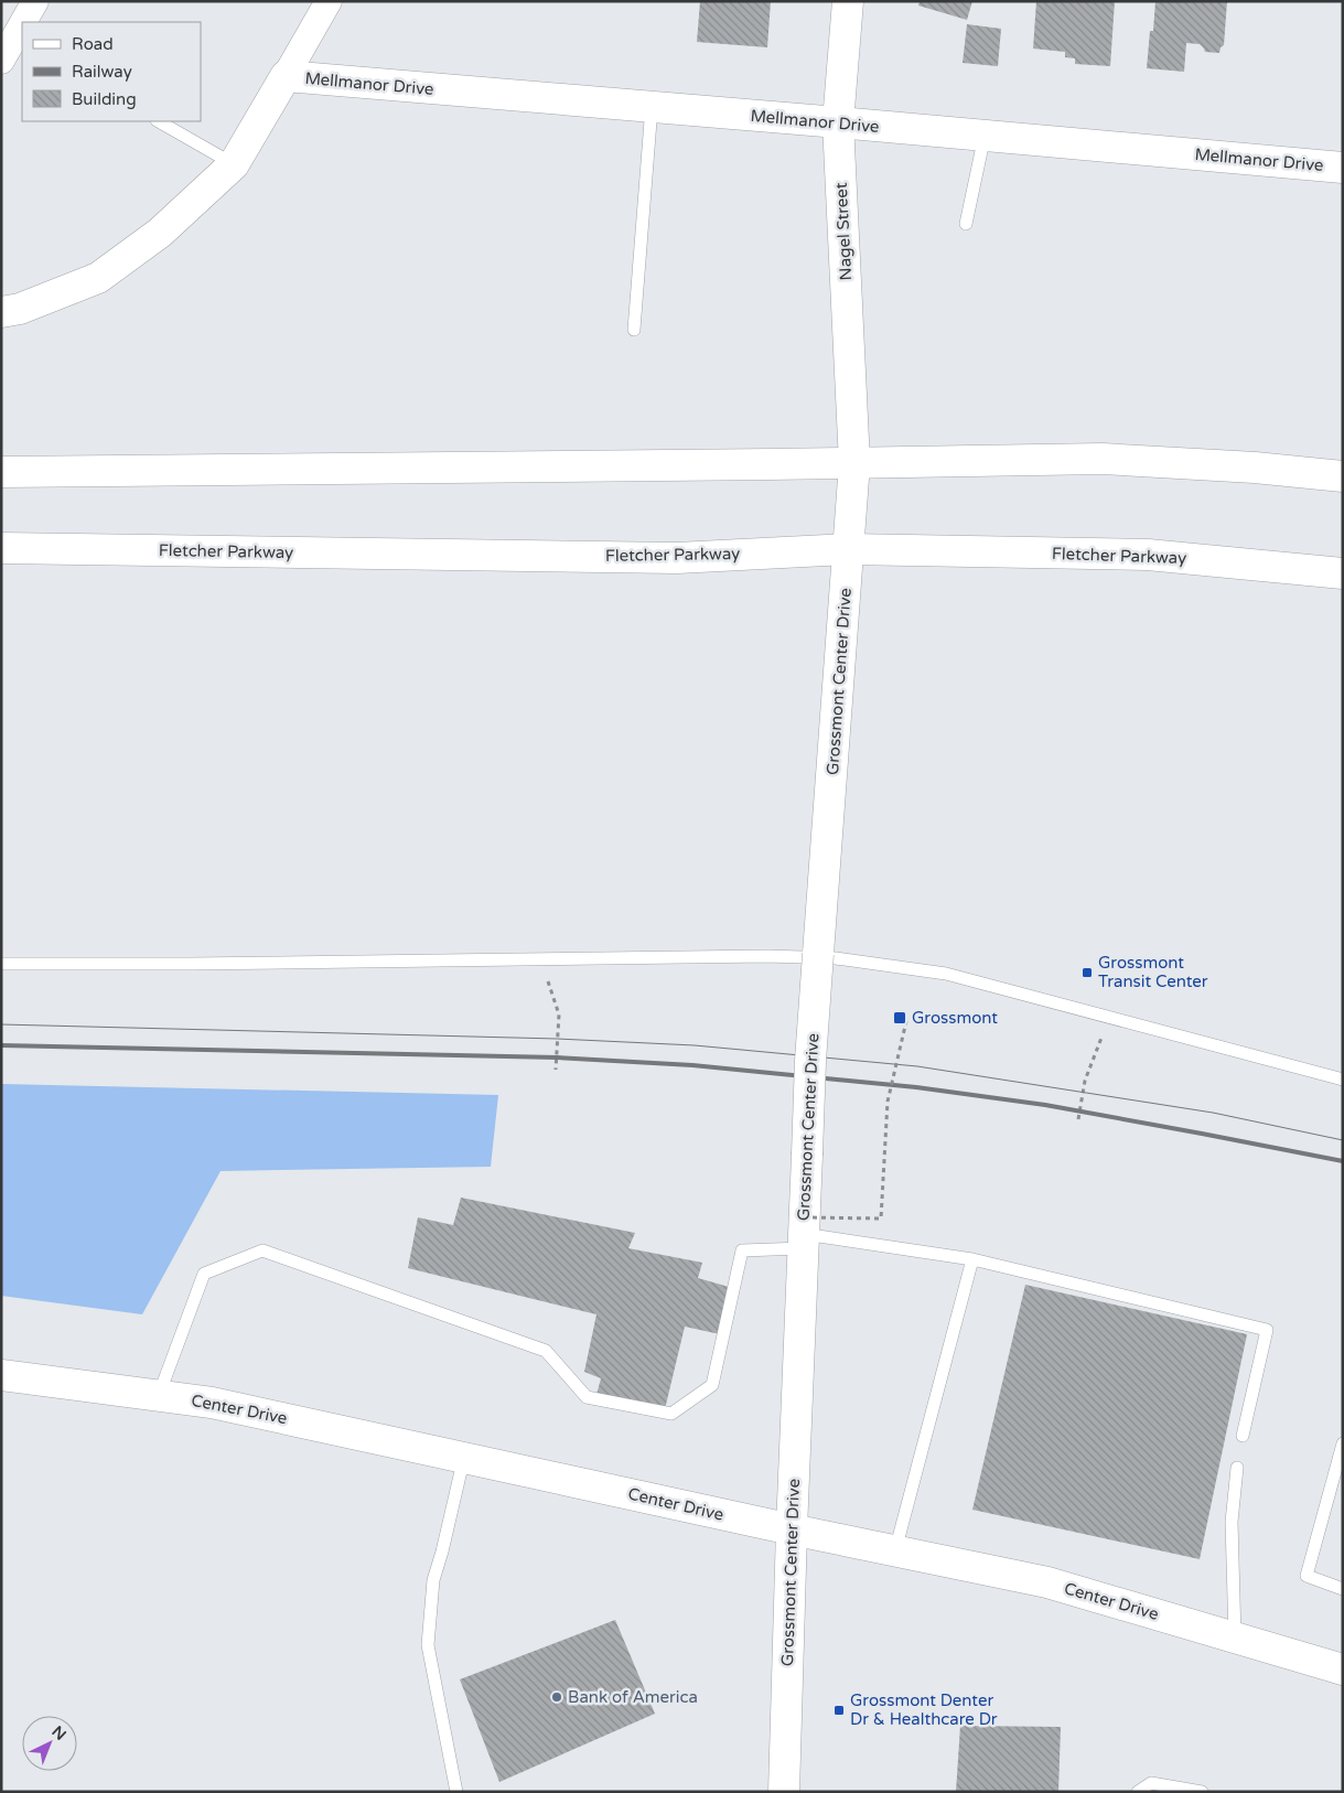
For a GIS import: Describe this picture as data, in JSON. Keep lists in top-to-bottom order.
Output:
{
  "streets": {
    "main road": [
      "Mellmanor Drive",
      "Nagel Street",
      "Fletcher Parkway",
      "Grossmont Center Drive",
      "Center Drive"
    ]
  },
  "crossings": [
    ["Mellmanor Drive", "Nagel Street"],
    ["Nagel Street", "Grossmont Center Drive"],
    ["Fletcher Parkway", "Grossmont Center Drive"],
    ["Grossmont Center Drive", "Center Drive"]
  ],
  "places": {
    "transit": ["Grossmont Transit Center", "Grossmont", "Grossmont Denter Dr & Healthcare Dr"],
    "other": ["Bank of America"]
  },
  "legend": ["Road", "Railway", "Building"],
  "north": "top right"
}
